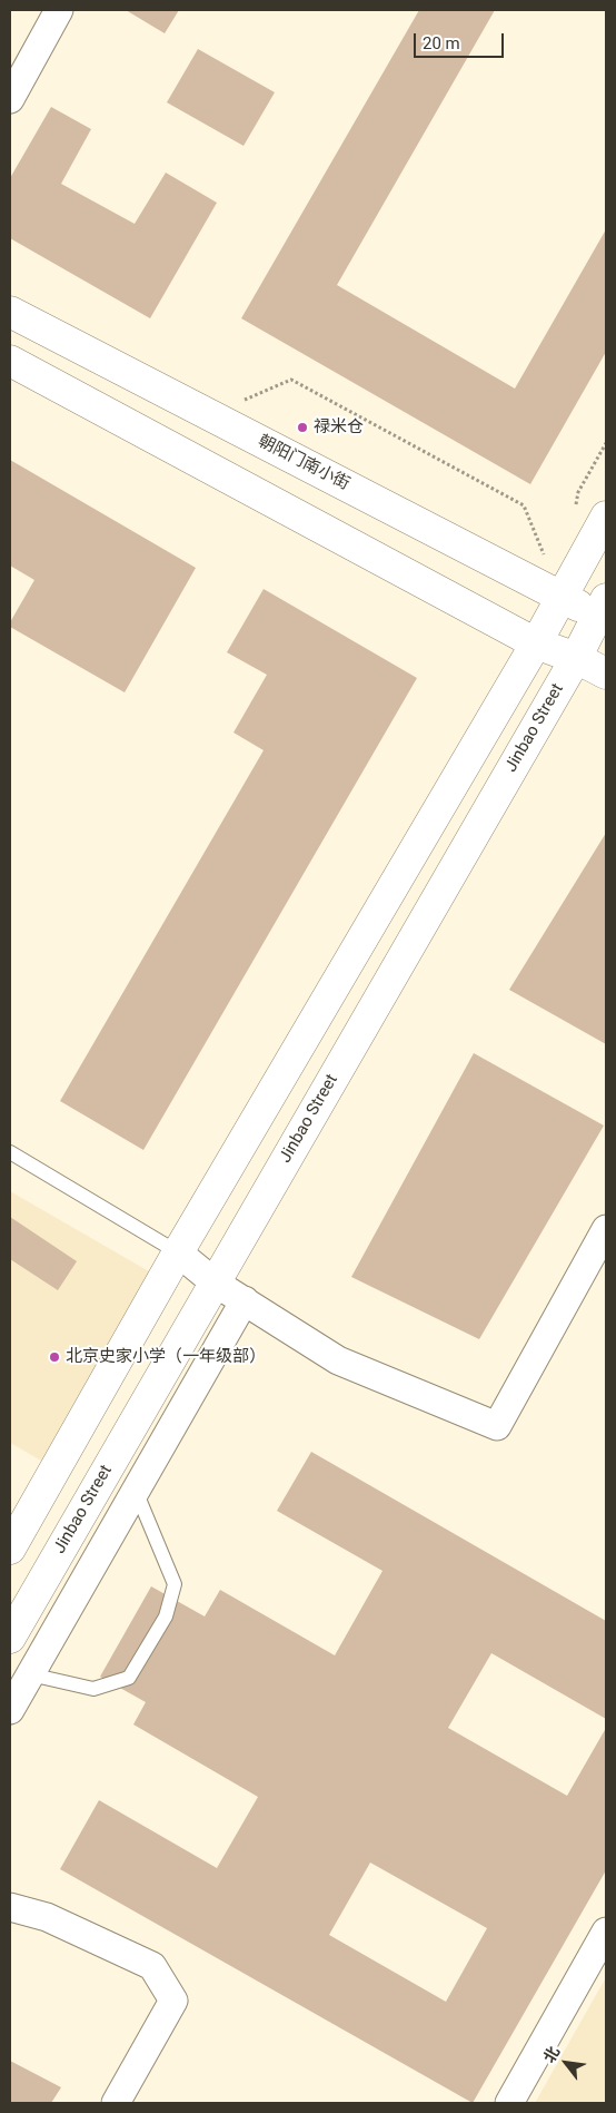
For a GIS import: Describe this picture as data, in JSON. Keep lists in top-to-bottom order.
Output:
{
  "streets": {
    "main road": ["朝阳门南小街", "Jinbao Street"]
  },
  "crossings": [
    ["朝阳门南小街", "Jinbao Street"]
  ],
  "places": ["禄米仓", "北京史家小学（一年级部）"],
  "scale_bar": "20 m",
  "north": "top left"
}
